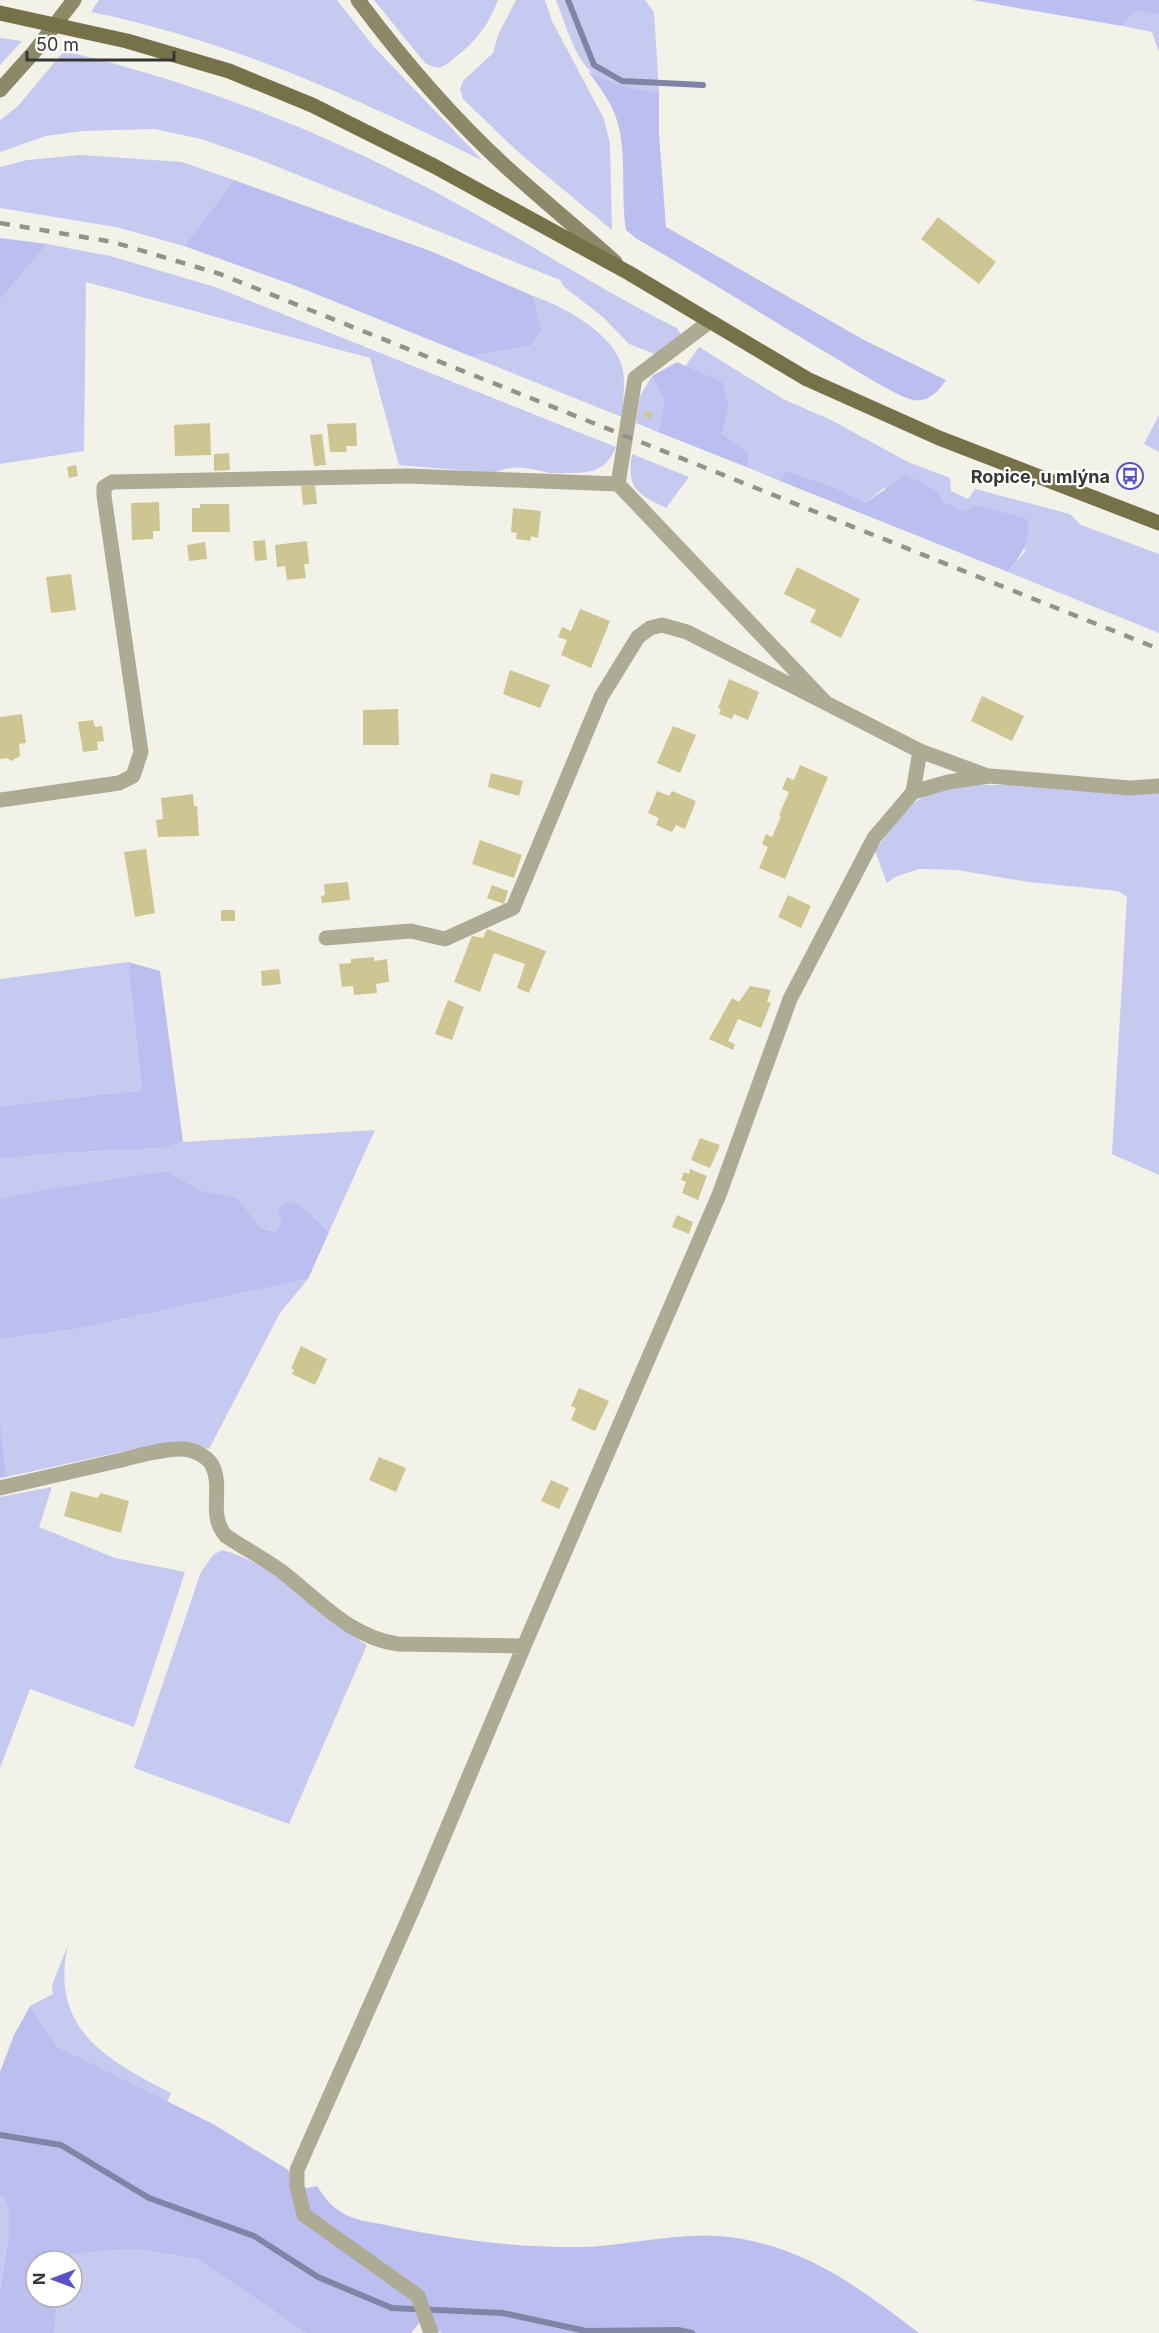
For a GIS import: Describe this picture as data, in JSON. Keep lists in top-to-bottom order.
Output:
{
  "places": {
    "bus stop": ["Ropice, u mlýna"]
  },
  "scale_bar": "50 m",
  "north": "left"
}
